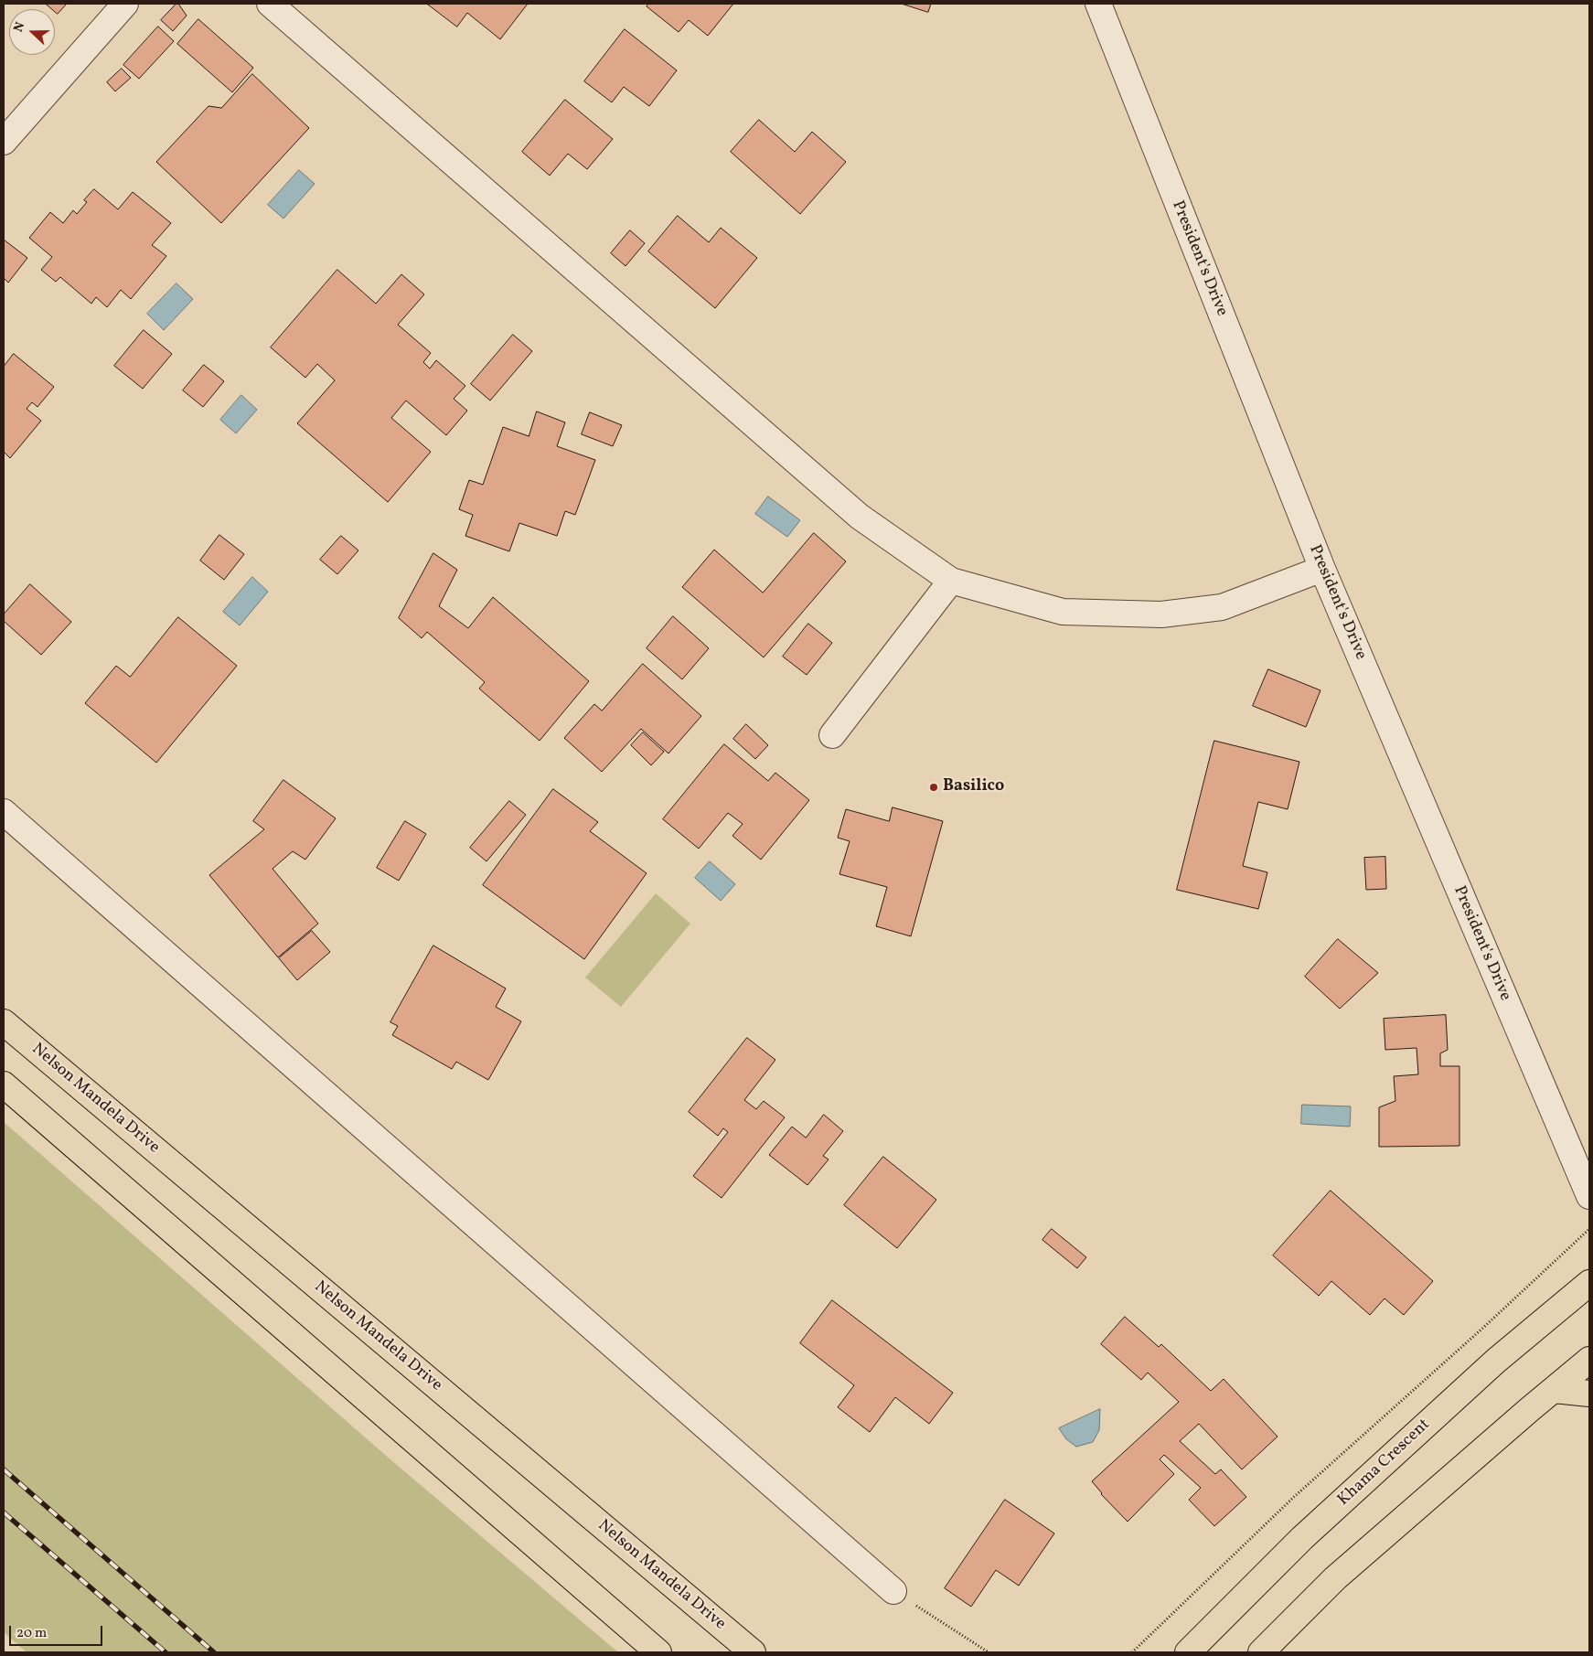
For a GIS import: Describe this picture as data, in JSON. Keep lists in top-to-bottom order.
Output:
{
  "streets": {
    "main road": ["Nelson Mandela Drive", "Khama Crescent"],
    "street": ["President's Drive"]
  },
  "places": ["Basilico"],
  "scale_bar": "20 m",
  "north": "left"
}
